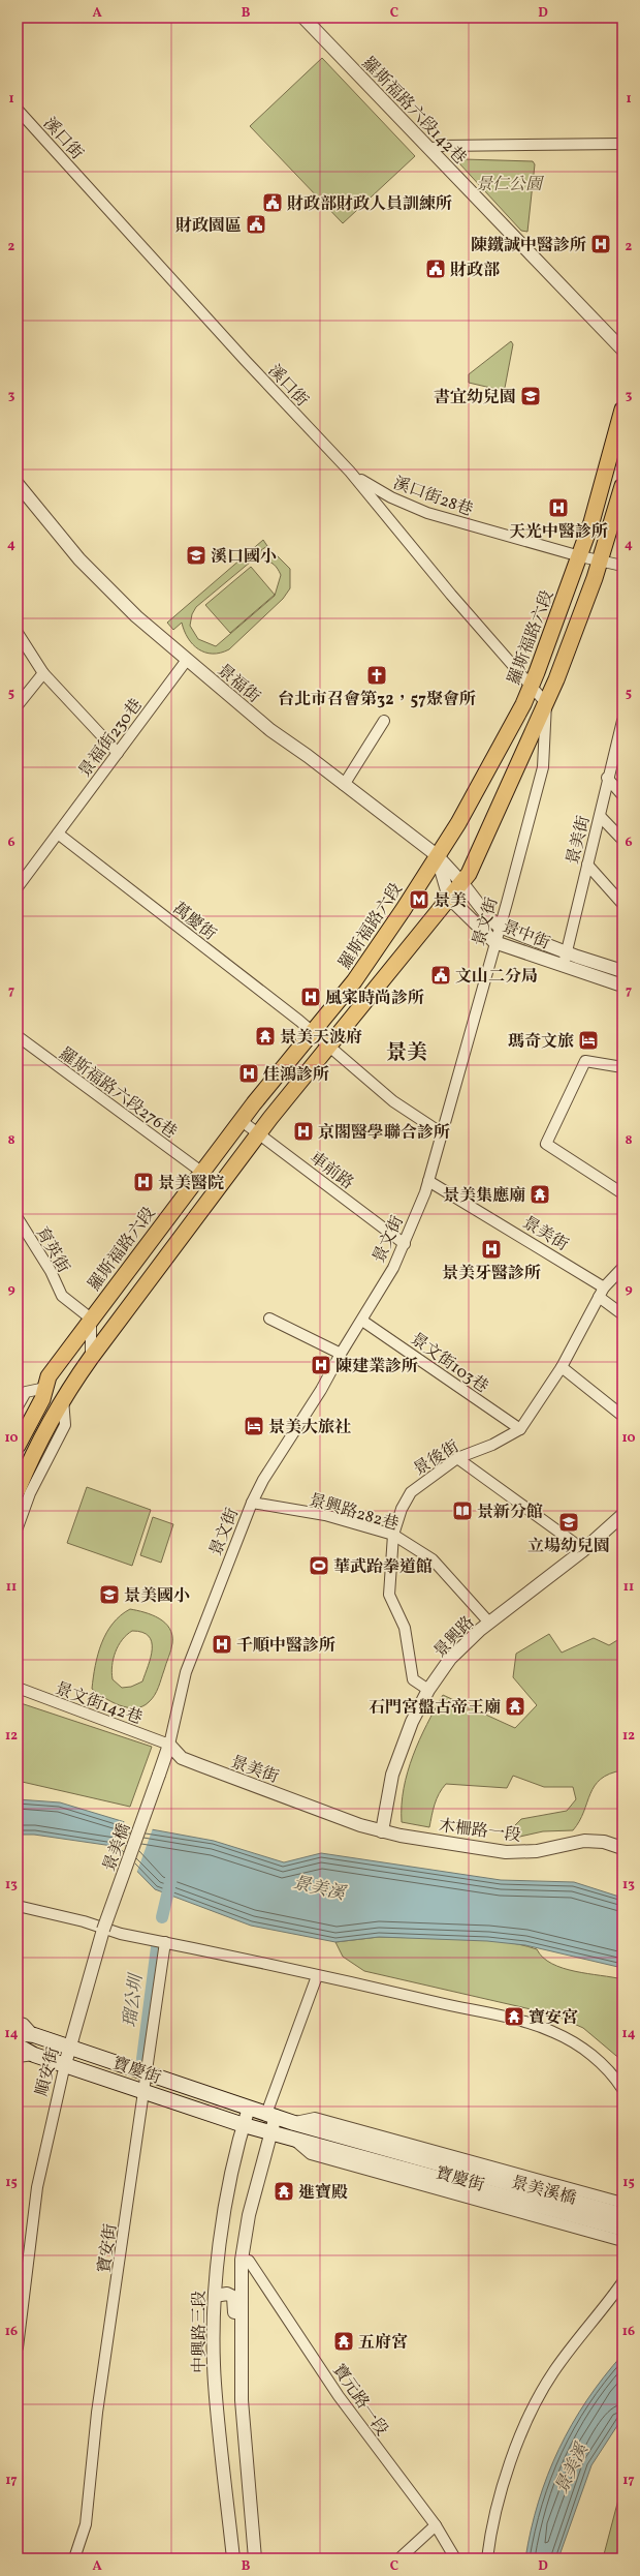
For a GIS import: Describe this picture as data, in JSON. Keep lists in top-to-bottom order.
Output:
{
  "streets": {
    "main road": ["羅斯福路六段", "寶慶街", "景美溪橋"],
    "street": [
      "羅斯福路六段142巷",
      "溪口街",
      "溪口街28巷",
      "景福街",
      "景福街230巷",
      "景美街",
      "萬慶街",
      "景文街",
      "景中街",
      "羅斯福路六段276巷",
      "車前路",
      "育英街",
      "景文街103巷",
      "景後街",
      "景興路282巷",
      "景興路",
      "景文街142巷",
      "木柵路一段",
      "景美橋",
      "順安街",
      "寶安街",
      "中興路三段",
      "寶元路一段"
    ]
  },
  "crossings": [
    ["溪口街", "溪口街28巷"],
    ["溪口街", "羅斯福路六段"],
    ["溪口街28巷", "羅斯福路六段"],
    ["羅斯福路六段", "景福街"],
    ["羅斯福路六段", "萬慶街"],
    ["羅斯福路六段", "景中街"],
    ["羅斯福路六段", "羅斯福路六段276巷"],
    ["羅斯福路六段", "車前路"],
    ["羅斯福路六段", "育英街"],
    ["景福街", "景福街230巷"],
    ["景福街", "景中街"],
    ["景福街230巷", "萬慶街"],
    ["景美街", "景文街"],
    ["景美街", "景中街"],
    ["景美街", "景後街"],
    ["景美街", "景文街142巷"],
    ["景美街", "木柵路一段"],
    ["萬慶街", "景文街"],
    ["景文街", "景中街"],
    ["景文街", "車前路"],
    ["景文街", "景文街103巷"],
    ["景文街", "景興路282巷"],
    ["景文街", "景文街142巷"],
    ["景文街", "景美橋"],
    ["景文街103巷", "景後街"],
    ["景後街", "景興路282巷"],
    ["景後街", "景興路"],
    ["景興路282巷", "景興路"],
    ["景興路", "木柵路一段"],
    ["景美橋", "順安街"],
    ["寶慶街", "順安街"],
    ["寶慶街", "景美溪橋"],
    ["寶慶街", "寶安街"],
    ["寶慶街", "中興路三段"]
  ],
  "districts": ["景美"],
  "water": ["景美溪", "瑠公圳"],
  "parks": ["景仁公園"],
  "places": {
    "public building": [
      "財政部財政人員訓練所",
      "財政園區",
      "財政部",
      "文山二分局"
    ],
    "hospital": [
      "陳鐵誠中醫診所",
      "天光中醫診所",
      "風寀時尚診所",
      "佳鴻診所",
      "京閣醫學聯合診所",
      "景美醫院",
      "景美牙醫診所",
      "陳建業診所",
      "千順中醫診所"
    ],
    "school or university": [
      "書宜幼兒園",
      "溪口國小",
      "立場幼兒園",
      "景美國小"
    ],
    "church": ["台北市召會第32，57聚會所"],
    "metro station": ["景美"],
    "temple": [
      "景美天波府",
      "景美集應廟",
      "石門宮盤古帝王廟",
      "寶安宮",
      "進寶殿",
      "五府宮"
    ],
    "hotel": ["瑪奇文旅", "景美大旅社"],
    "library": ["景新分館"],
    "sports": ["華武跆拳道館"]
  },
  "grid": {
    "columns": [
      "A",
      "B",
      "C",
      "D"
    ],
    "rows": [
      "1",
      "2",
      "3",
      "4",
      "5",
      "6",
      "7",
      "8",
      "9",
      "10",
      "11",
      "12",
      "13",
      "14",
      "15",
      "16",
      "17"
    ]
  }
}
